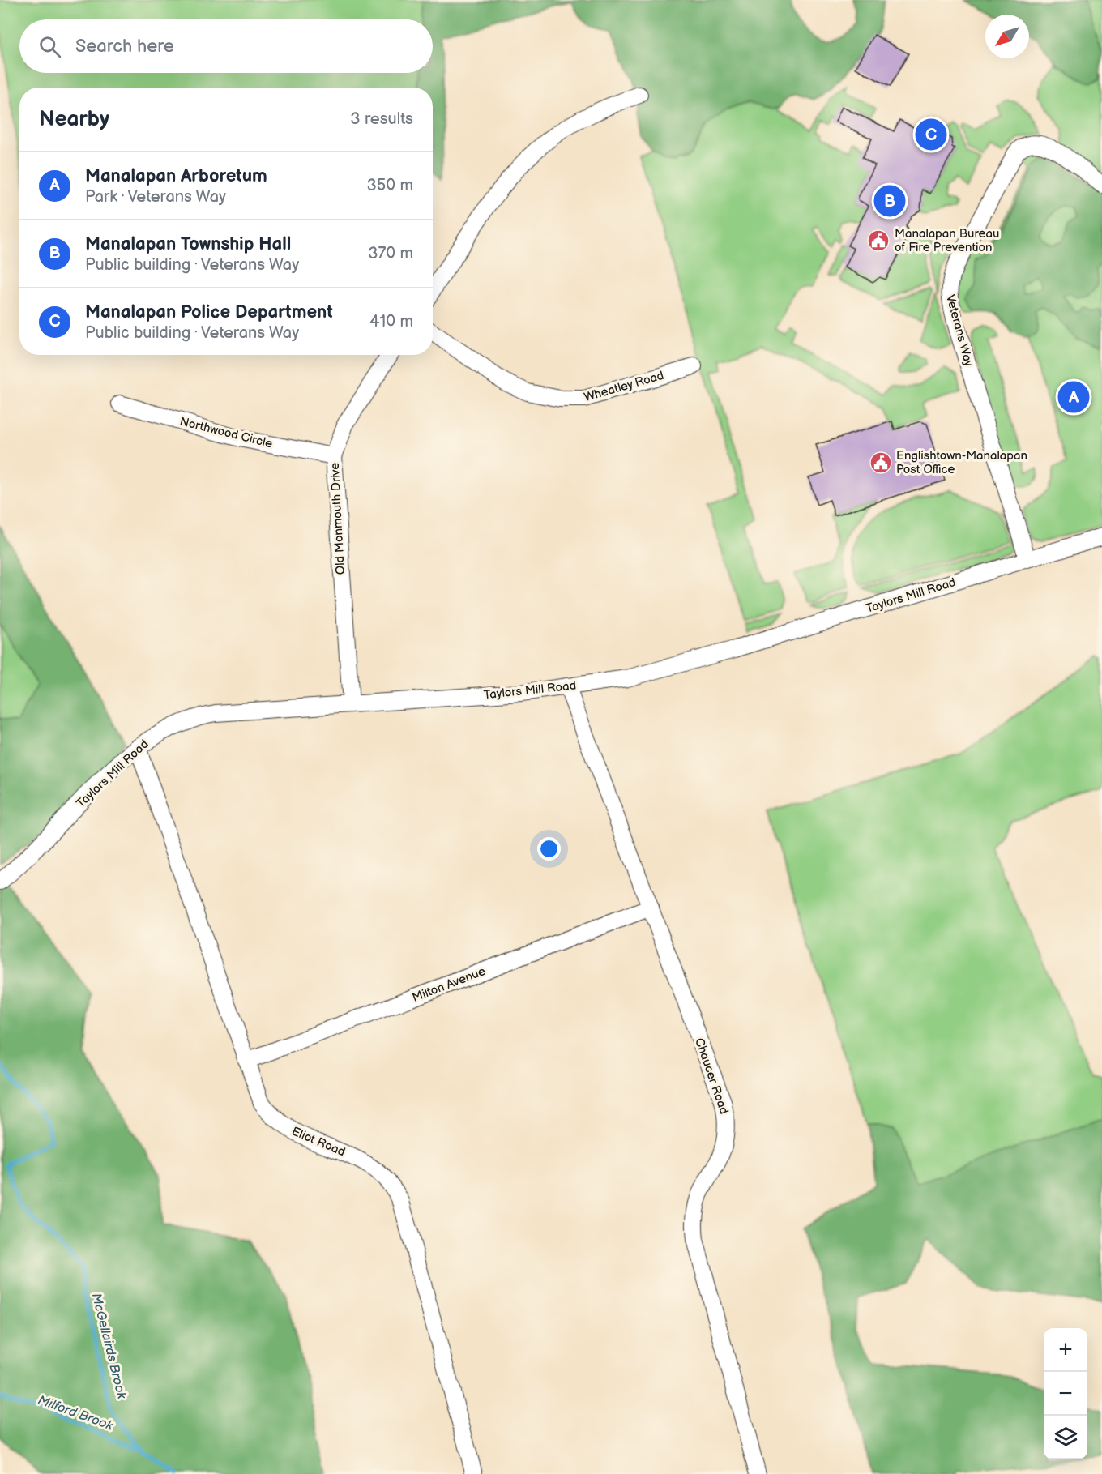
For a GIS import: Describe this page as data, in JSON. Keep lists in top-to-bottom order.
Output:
{
  "streets": {
    "street": [
      "Veterans Way",
      "Wheatley Road",
      "Northwood Circle",
      "Old Monmouth Drive",
      "Taylors Mill Road",
      "Milton Avenue",
      "Chaucer Road",
      "Eliot Road"
    ]
  },
  "crossings": [
    ["Veterans Way", "Taylors Mill Road"],
    ["Northwood Circle", "Old Monmouth Drive"],
    ["Old Monmouth Drive", "Taylors Mill Road"],
    ["Taylors Mill Road", "Chaucer Road"],
    ["Taylors Mill Road", "Eliot Road"],
    ["Milton Avenue", "Chaucer Road"],
    ["Milton Avenue", "Eliot Road"]
  ],
  "water": ["McGellairds Brook", "Milford Brook"],
  "places": {
    "public building": ["Manalapan Bureau of Fire Prevention", "Englishtown-Manalapan Post Office"]
  },
  "north": "bottom left",
  "page": {
    "search": "Search here",
    "heading": ["Nearby", "3 results"],
    "pins": ["C", "B", "A"],
    "list": [
      {
        "mark": "A",
        "name": "Manalapan Arboretum",
        "note": "Park · Veterans Way",
        "value": "350 m"
      },
      {
        "mark": "B",
        "name": "Manalapan Township Hall",
        "note": "Public building · Veterans Way",
        "value": "370 m"
      },
      {
        "mark": "C",
        "name": "Manalapan Police Department",
        "note": "Public building · Veterans Way",
        "value": "410 m"
      }
    ],
    "map_buttons": ["+", "−"]
  }
}
